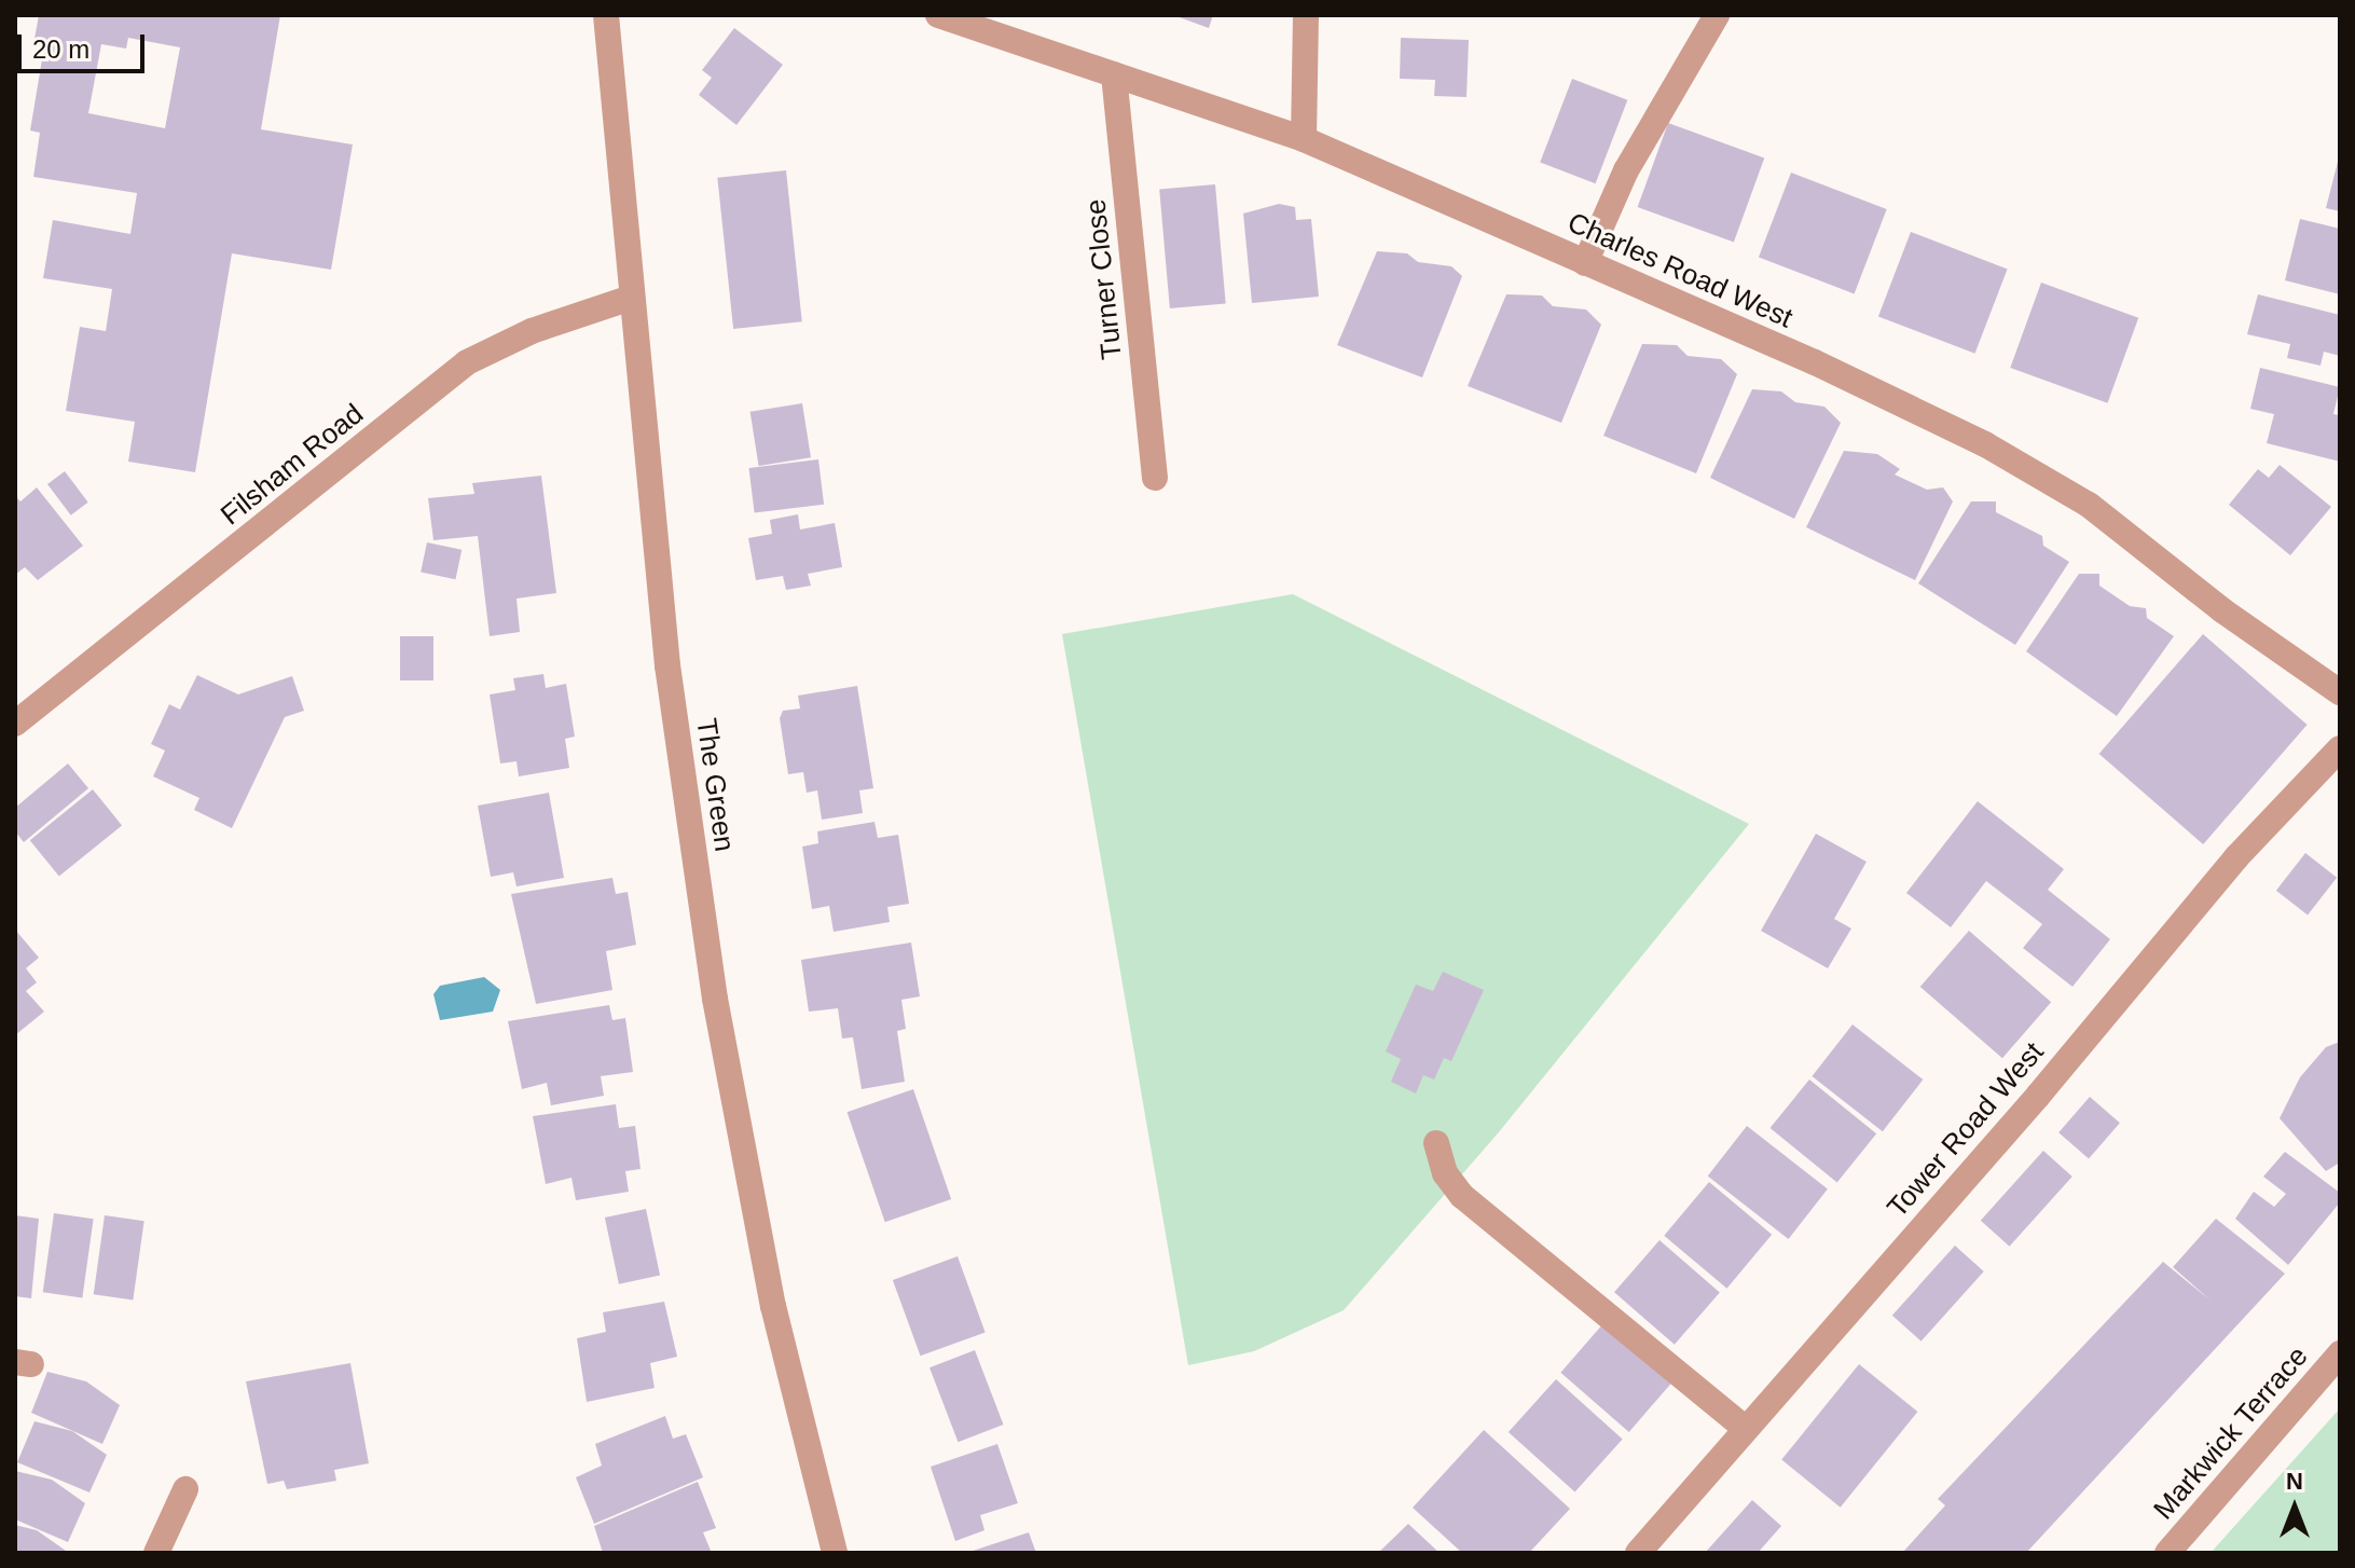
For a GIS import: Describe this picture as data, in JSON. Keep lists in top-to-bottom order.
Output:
{
  "streets": {
    "street": [
      "Charles Road West",
      "Turner Close",
      "Filsham Road",
      "The Green",
      "Tower Road West",
      "Markwick Terrace"
    ]
  },
  "crossings": [
    ["Charles Road West", "Turner Close"],
    ["Filsham Road", "The Green"]
  ],
  "scale_bar": "20 m",
  "north": "top"
}
